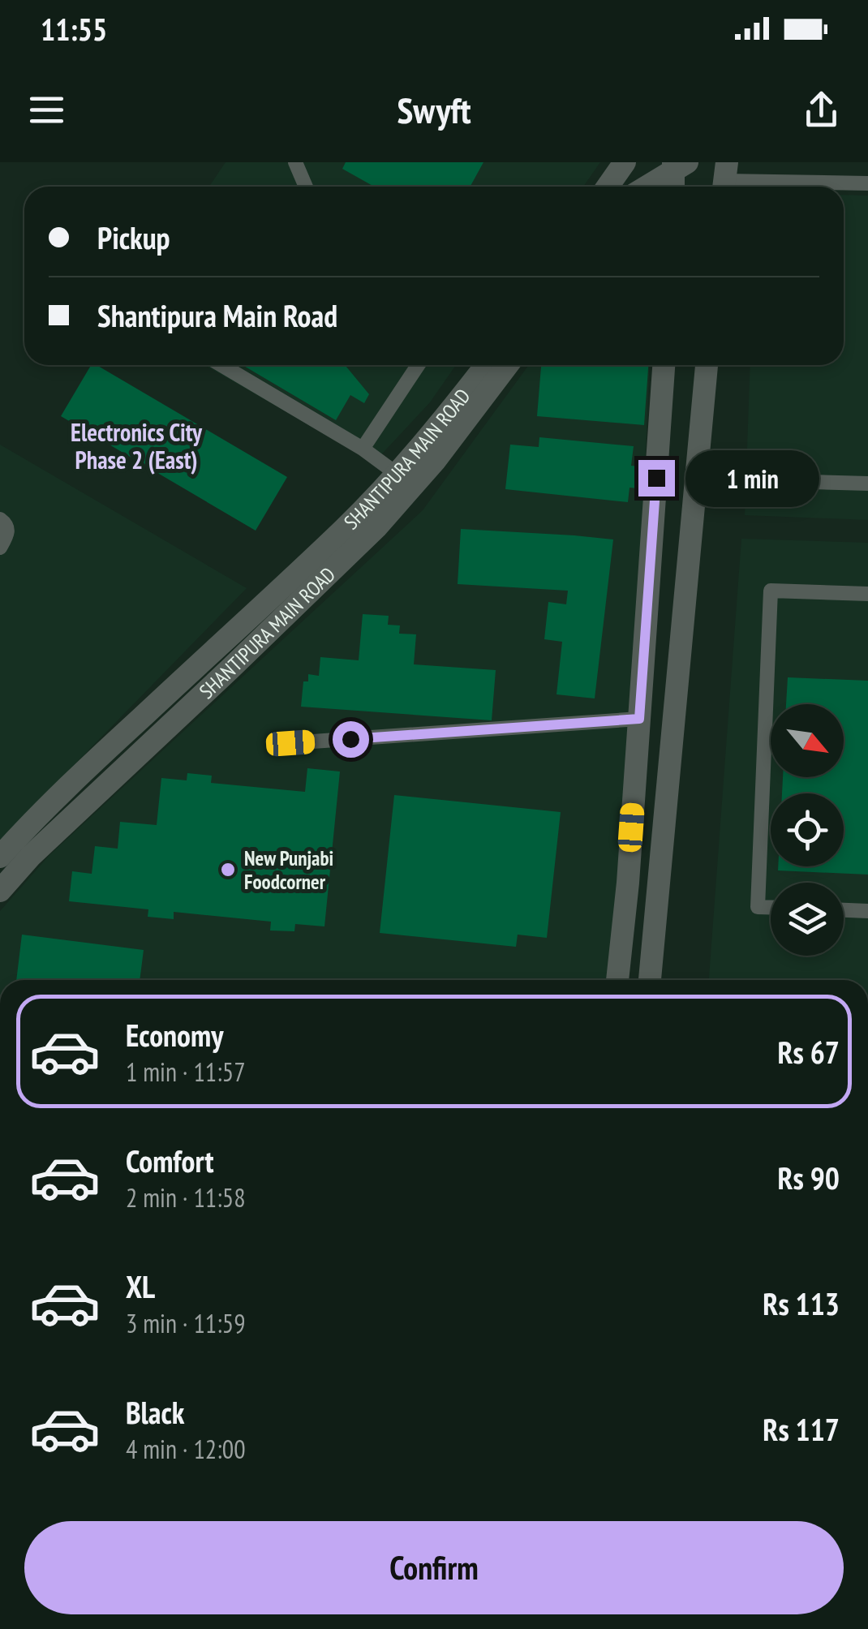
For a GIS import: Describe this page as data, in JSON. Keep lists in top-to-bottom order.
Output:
{
  "streets": {
    "street": ["SHANTIPURA MAIN ROAD"]
  },
  "districts": ["Electronics City Phase 2 (East)"],
  "places": ["New Punjabi Foodcorner"],
  "north": "bottom right",
  "page": {
    "status": "11:55",
    "header": "Swyft",
    "banner": ["Pickup", "Shantipura Main Road"],
    "bubble": "1 min",
    "list": [
      {
        "name": "Economy",
        "note": "1 min · 11:57",
        "value": "Rs 67"
      },
      {
        "name": "Comfort",
        "note": "2 min · 11:58",
        "value": "Rs 90"
      },
      {
        "name": "XL",
        "note": "3 min · 11:59",
        "value": "Rs 113"
      },
      {
        "name": "Black",
        "note": "4 min · 12:00",
        "value": "Rs 117"
      }
    ],
    "buttons": "Confirm"
  }
}
